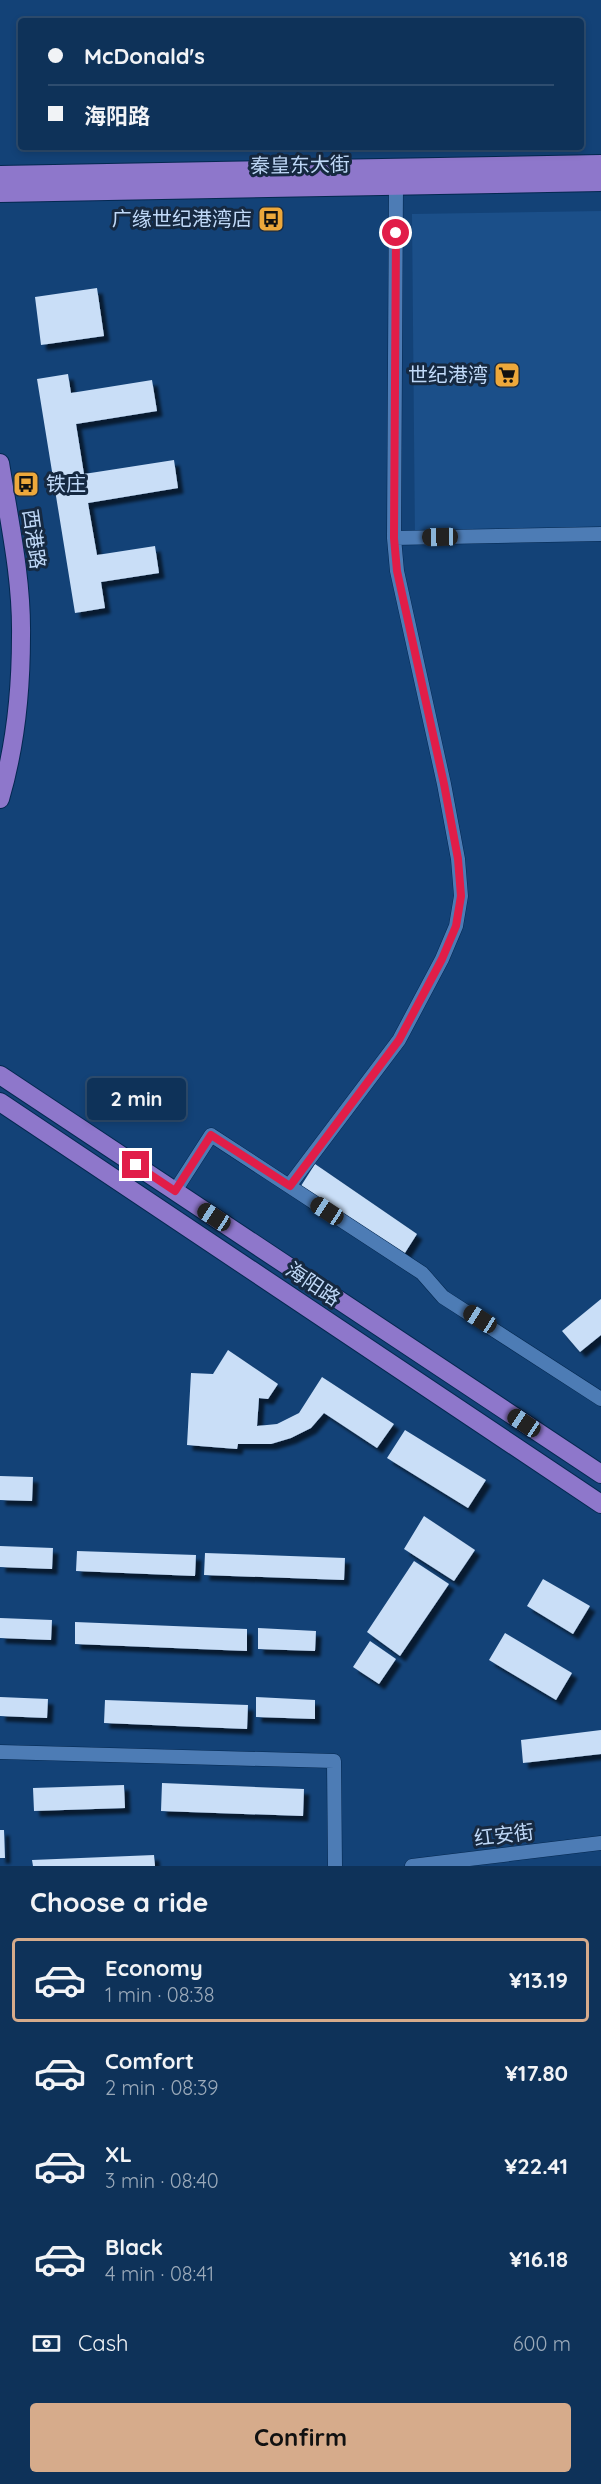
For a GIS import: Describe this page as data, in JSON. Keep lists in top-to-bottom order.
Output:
{
  "streets": {
    "main road": ["秦皇东大街", "西港路", "海阳路"],
    "street": ["红安街"]
  },
  "places": {
    "bus stop": ["广缘世纪港湾店", "铁庄"],
    "supermarket": ["世纪港湾"]
  },
  "page": {
    "banner": ["McDonald's", "海阳路"],
    "bubble": "2 min",
    "heading": "Choose a ride",
    "list": [
      {
        "name": "Economy",
        "note": "1 min · 08:38",
        "value": "¥13.19"
      },
      {
        "name": "Comfort",
        "note": "2 min · 08:39",
        "value": "¥17.80"
      },
      {
        "name": "XL",
        "note": "3 min · 08:40",
        "value": "¥22.41"
      },
      {
        "name": "Black",
        "note": "4 min · 08:41",
        "value": "¥16.18"
      }
    ],
    "pay": ["Cash", "600 m"],
    "buttons": "Confirm"
  }
}
